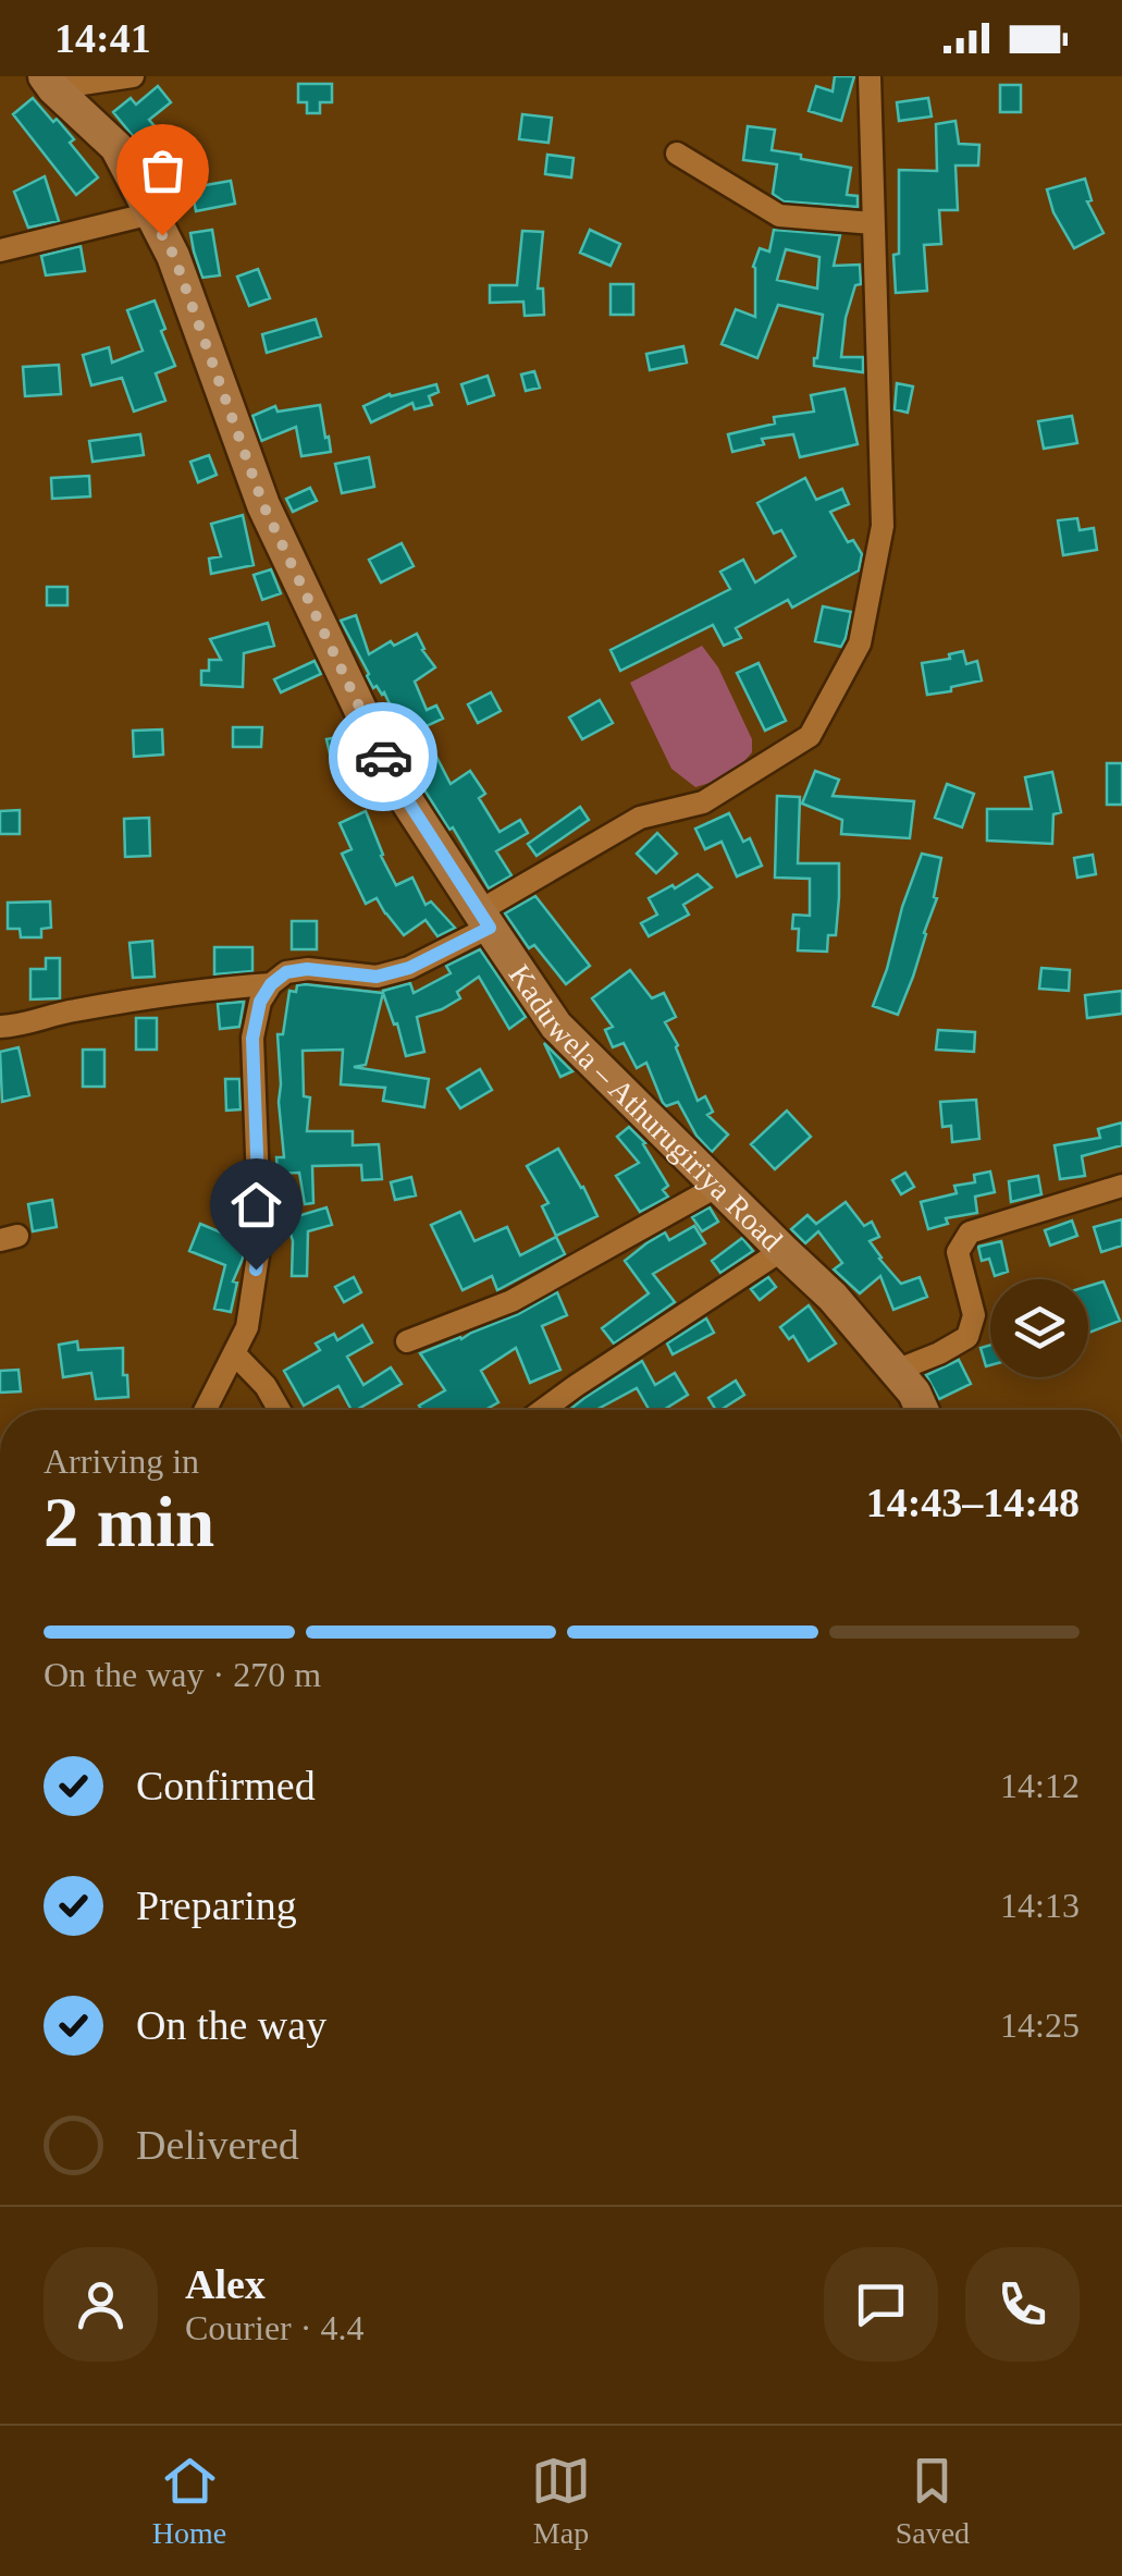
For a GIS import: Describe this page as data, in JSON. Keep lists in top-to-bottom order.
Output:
{
  "streets": {
    "main road": ["Kaduwela – Athurugiriya Road"]
  },
  "page": {
    "status": "14:41",
    "heading": ["2 min", "Arriving in", "14:43–14:48"],
    "panel": ["Alex", "Courier · 4.4"],
    "bar": "On the way · 270 m",
    "list": [
      ["Confirmed", "14:12"],
      ["Preparing", "14:13"],
      ["On the way", "14:25"],
      "Delivered"
    ],
    "tabs": ["Home", "Map", "Saved"]
  }
}
